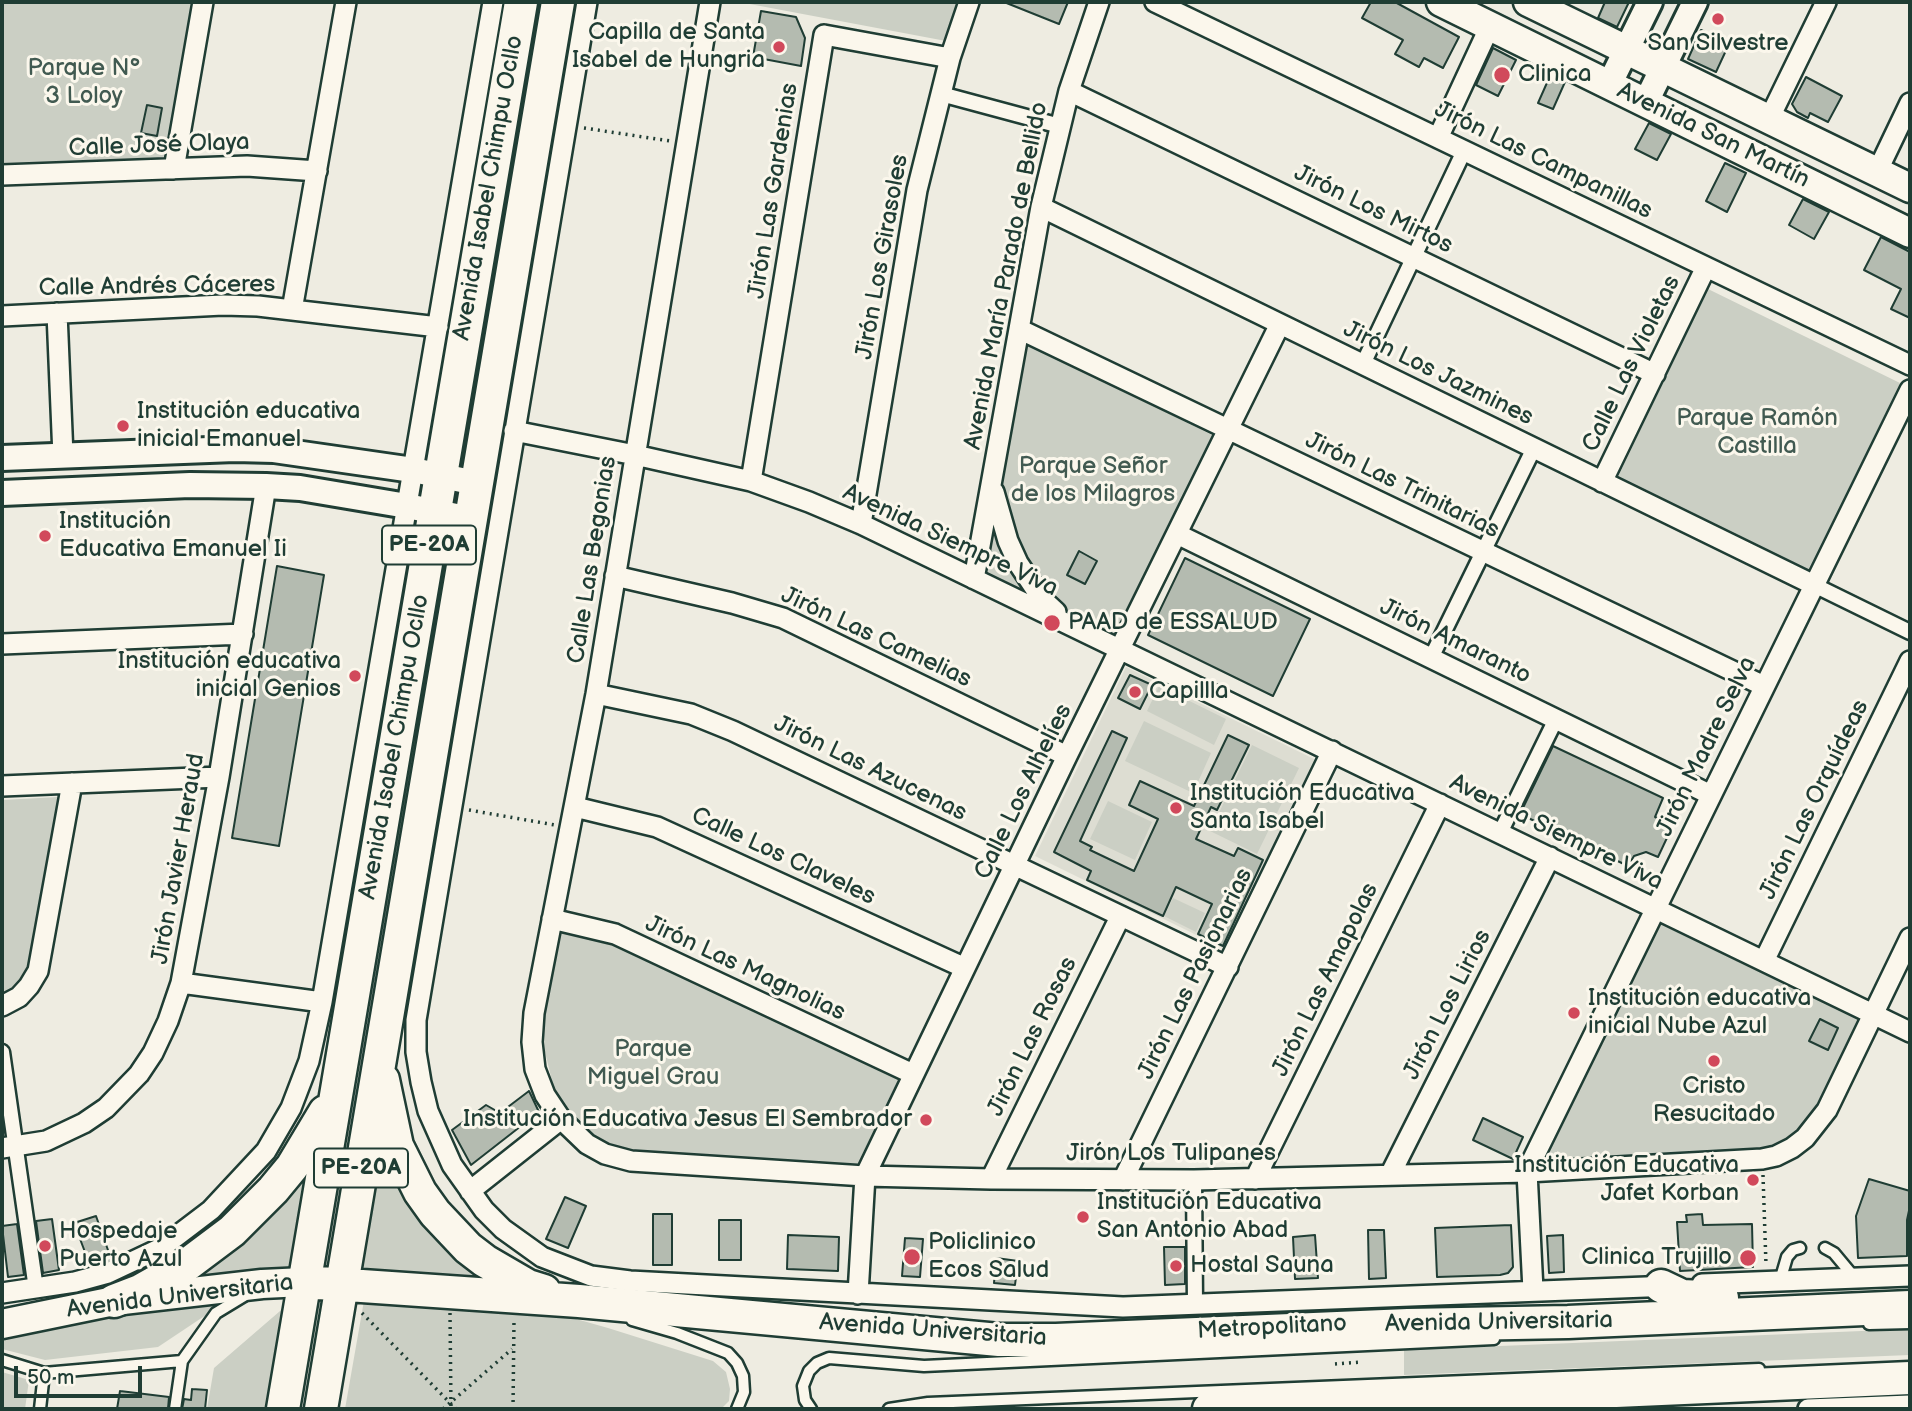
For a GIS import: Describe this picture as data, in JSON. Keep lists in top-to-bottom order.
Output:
{
  "streets": {
    "main road": [
      "Avenida San Martín",
      "Avenida Isabel Chimpu Ocllo",
      "PE-20A",
      "Avenida Universitaria"
    ],
    "street": [
      "Calle José Olaya",
      "Jirón Las Campanillas",
      "Jirón Las Gardenias",
      "Jirón Los Mirtos",
      "Jirón Los Girasoles",
      "Avenida María Parado de Bellido",
      "Calle Andrés Cáceres",
      "Calle Las Violetas",
      "Jirón Los Jazmines",
      "Jirón Las Trinitarias",
      "Avenida Siempre Viva",
      "Calle Las Begonias",
      "Jirón Las Camelias",
      "Jirón Amaranto",
      "Jirón Madre Selva",
      "Jirón Las Azucenas",
      "Calle Los Alhelíes",
      "Jirón Las Orquídeas",
      "Calle Los Claveles",
      "Jirón Javier Heraud",
      "Jirón Las Magnolias",
      "Jirón Las Pasionarias",
      "Jirón Las Amapolas",
      "Jirón Los Lirios",
      "Jirón Las Rosas",
      "Jirón Los Tulipanes"
    ],
    "lane": ["Metropolitano"]
  },
  "crossings": [
    ["Jirón Las Campanillas", "Calle Las Violetas"],
    ["Avenida Isabel Chimpu Ocllo", "Calle Andrés Cáceres"],
    ["Avenida Isabel Chimpu Ocllo", "Avenida Siempre Viva"],
    ["Avenida Isabel Chimpu Ocllo", "Avenida Universitaria"],
    ["Jirón Las Gardenias", "Jirón Los Girasoles"],
    ["Jirón Las Gardenias", "Avenida Siempre Viva"],
    ["Jirón Los Mirtos", "Avenida María Parado de Bellido"],
    ["Jirón Los Mirtos", "Calle Las Violetas"],
    ["Jirón Los Girasoles", "Avenida Siempre Viva"],
    ["Avenida María Parado de Bellido", "Jirón Los Jazmines"],
    ["Avenida María Parado de Bellido", "Jirón Las Trinitarias"],
    ["Avenida María Parado de Bellido", "Avenida Siempre Viva"],
    ["Calle Las Violetas", "Jirón Los Jazmines"],
    ["Jirón Los Jazmines", "Jirón Madre Selva"],
    ["Jirón Los Jazmines", "Calle Los Alhelíes"],
    ["Jirón Las Trinitarias", "Jirón Madre Selva"],
    ["Jirón Las Trinitarias", "Calle Los Alhelíes"],
    ["Avenida Siempre Viva", "Calle Las Begonias"],
    ["Avenida Siempre Viva", "Jirón Madre Selva"],
    ["Avenida Siempre Viva", "Calle Los Alhelíes"],
    ["Avenida Siempre Viva", "Jirón Las Orquídeas"],
    ["Avenida Siempre Viva", "Jirón Las Pasionarias"],
    ["Avenida Siempre Viva", "Jirón Las Amapolas"],
    ["Avenida Siempre Viva", "Jirón Los Lirios"],
    ["Avenida Siempre Viva", "Jirón Los Tulipanes"],
    ["Calle Las Begonias", "Jirón Las Camelias"],
    ["Calle Las Begonias", "Jirón Las Azucenas"],
    ["Calle Las Begonias", "Calle Los Claveles"],
    ["Calle Las Begonias", "Jirón Las Magnolias"],
    ["Calle Las Begonias", "Jirón Los Tulipanes"],
    ["Jirón Las Camelias", "Calle Los Alhelíes"],
    ["Jirón Amaranto", "Jirón Madre Selva"],
    ["Jirón Amaranto", "Calle Los Alhelíes"],
    ["Jirón Madre Selva", "Jirón Los Tulipanes"],
    ["Jirón Madre Selva", "Avenida Universitaria"],
    ["Jirón Las Azucenas", "Calle Los Alhelíes"],
    ["Jirón Las Azucenas", "Jirón Las Pasionarias"],
    ["Jirón Las Azucenas", "Jirón Las Rosas"],
    ["Calle Los Alhelíes", "Calle Los Claveles"],
    ["Calle Los Alhelíes", "Jirón Las Magnolias"],
    ["Calle Los Alhelíes", "Jirón Los Tulipanes"],
    ["Calle Los Alhelíes", "Avenida Universitaria"],
    ["Jirón Las Pasionarias", "Jirón Los Tulipanes"],
    ["Jirón Las Amapolas", "Jirón Los Tulipanes"],
    ["Jirón Los Lirios", "Jirón Los Tulipanes"],
    ["Jirón Las Rosas", "Jirón Los Tulipanes"]
  ],
  "parks": [
    "Parque N° 3 Loloy",
    "Parque Ramón Castilla",
    "Parque Señor de los Milagros",
    "Parque Miguel Grau"
  ],
  "places": [
    "San Silvestre",
    "Capilla de Santa Isabel de Hungria",
    "Clinica",
    "Institución educativa inicial Emanuel",
    "Institución Educativa Emanuel Ii",
    "PAAD de ESSALUD",
    "Institución educativa inicial Genios",
    "Capillla",
    "Institución Educativa Santa Isabel",
    "Institución educativa inicial Nube Azul",
    "Cristo Resucitado",
    "Institución Educativa Jesus El Sembrador",
    "Institución Educativa Jafet Korban",
    "Institución Educativa San Antonio Abad",
    "Hospedaje Puerto Azul",
    "Policlinico Ecos Salud",
    "Clinica Trujillo",
    "Hostal Sauna"
  ],
  "scale_bar": "50 m"
}
